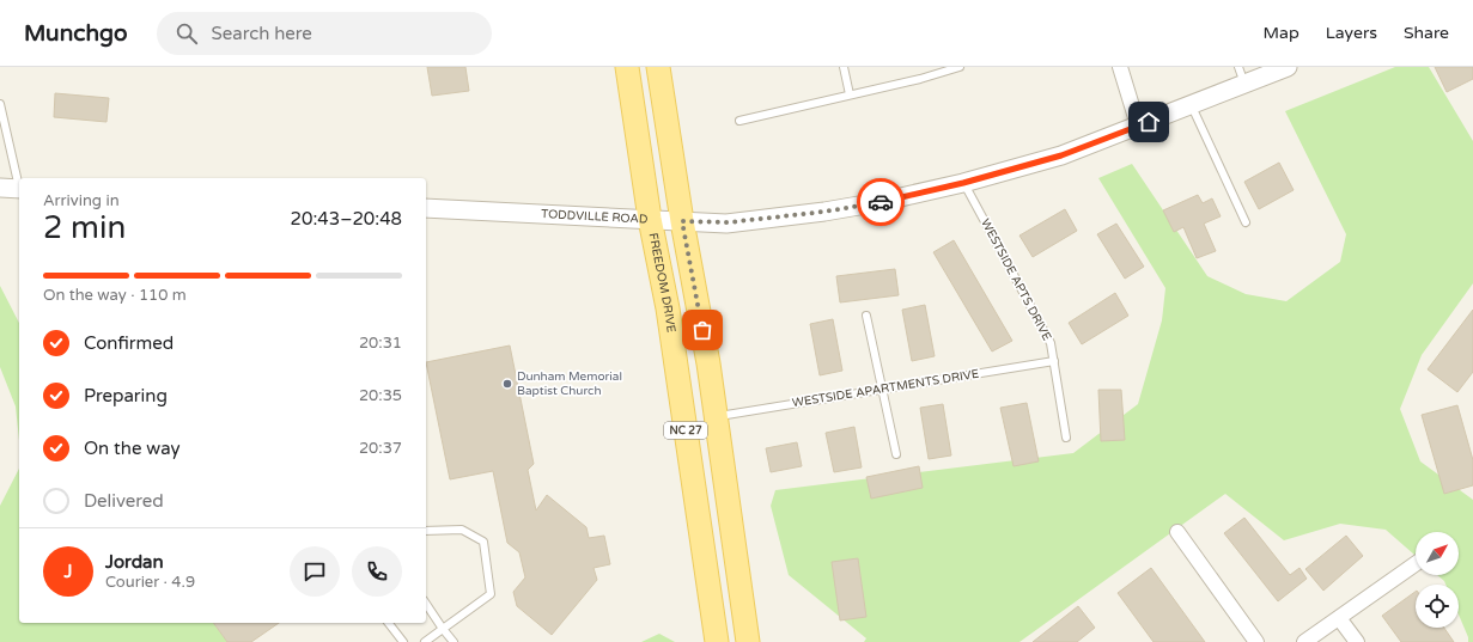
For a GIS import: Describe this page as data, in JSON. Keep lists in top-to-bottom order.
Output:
{
  "streets": {
    "main road": ["FREEDOM DRIVE", "NC 27"],
    "street": ["TODDVILLE ROAD"],
    "lane": ["WESTSIDE APTS DRIVE", "WESTSIDE APARTMENTS DRIVE"]
  },
  "crossings": [
    ["TODDVILLE ROAD", "WESTSIDE APTS DRIVE"],
    ["TODDVILLE ROAD", "FREEDOM DRIVE"],
    ["TODDVILLE ROAD", "NC 27"],
    ["WESTSIDE APTS DRIVE", "WESTSIDE APARTMENTS DRIVE"],
    ["WESTSIDE APARTMENTS DRIVE", "NC 27"]
  ],
  "places": ["Dunham Memorial Baptist Church"],
  "north": "top right",
  "page": {
    "header": "Munchgo",
    "search": "Search here",
    "nav": ["Map", "Layers", "Share"],
    "heading": ["2 min", "Arriving in", "20:43–20:48"],
    "panel": ["Jordan", "Courier · 4.9"],
    "bar": "On the way · 110 m",
    "list": [
      ["Confirmed", "20:31"],
      ["Preparing", "20:35"],
      ["On the way", "20:37"],
      "Delivered"
    ],
    "round": "J"
  }
}
